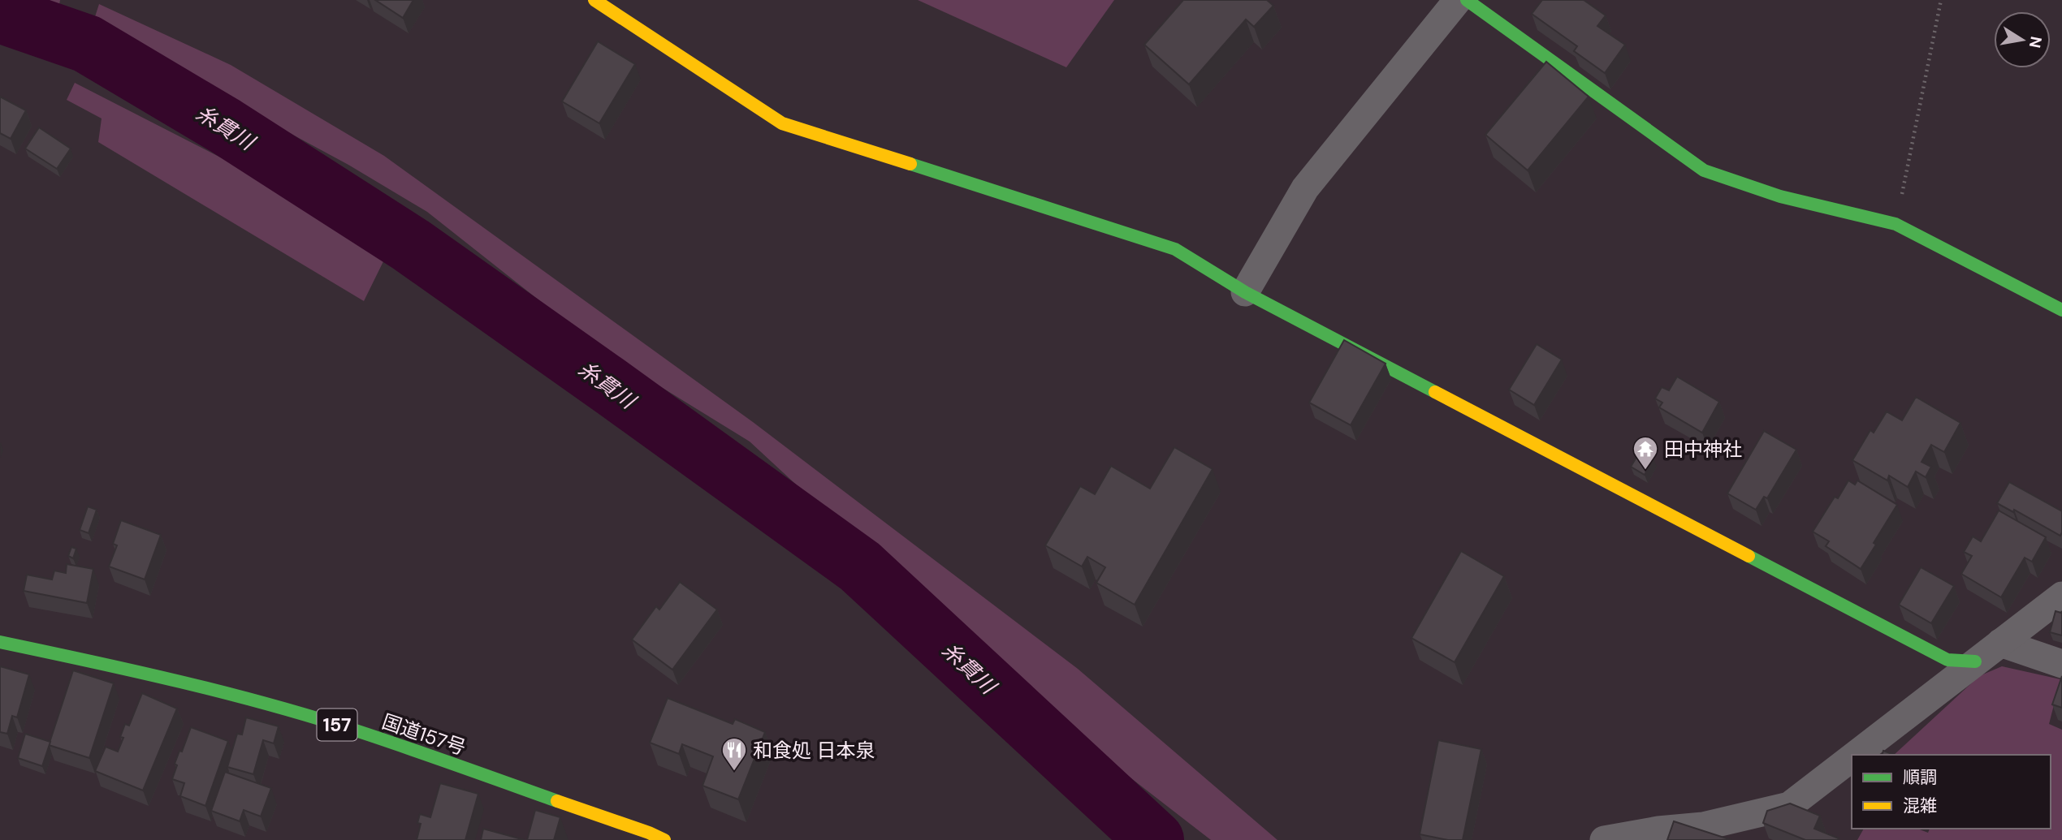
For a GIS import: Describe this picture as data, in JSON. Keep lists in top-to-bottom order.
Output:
{
  "streets": {
    "main road": ["157", "国道157号"]
  },
  "water": ["糸貫川"],
  "places": {
    "temple": ["田中神社"],
    "restaurant": ["和食処 日本泉"]
  },
  "legend": ["順調", "混雑"],
  "north": "right"
}
